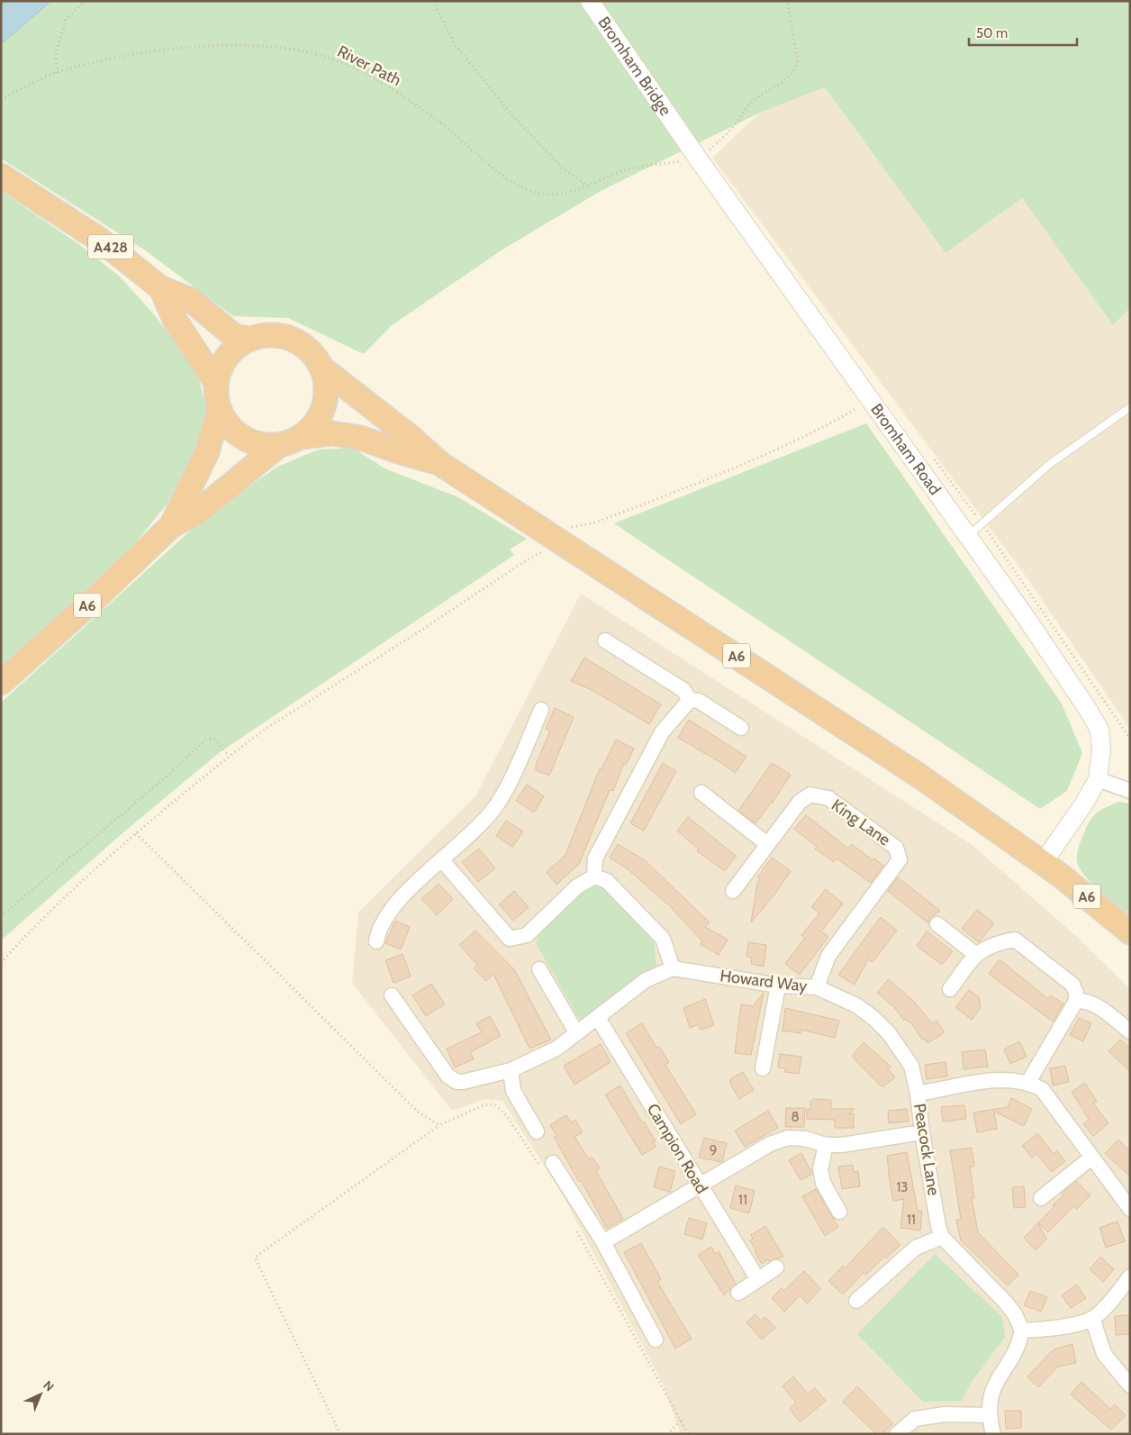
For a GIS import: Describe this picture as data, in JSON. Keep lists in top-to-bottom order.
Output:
{
  "streets": {
    "highway": ["A428", "A6"],
    "street": [
      "Bromham Bridge",
      "Bromham Road",
      "King Lane",
      "Howard Way",
      "Campion Road",
      "Peacock Lane"
    ],
    "path": ["River Path"]
  },
  "crossings": [
    ["River Path", "Bromham Road"],
    ["Bromham Bridge", "Bromham Road"],
    ["A428", "A6"],
    ["Bromham Road", "A6"],
    ["King Lane", "Howard Way"],
    ["Howard Way", "Peacock Lane"]
  ],
  "house_numbers": [
    "8",
    "9",
    "13",
    "11",
    "11"
  ],
  "scale_bar": "50 m",
  "north": "top right"
}
